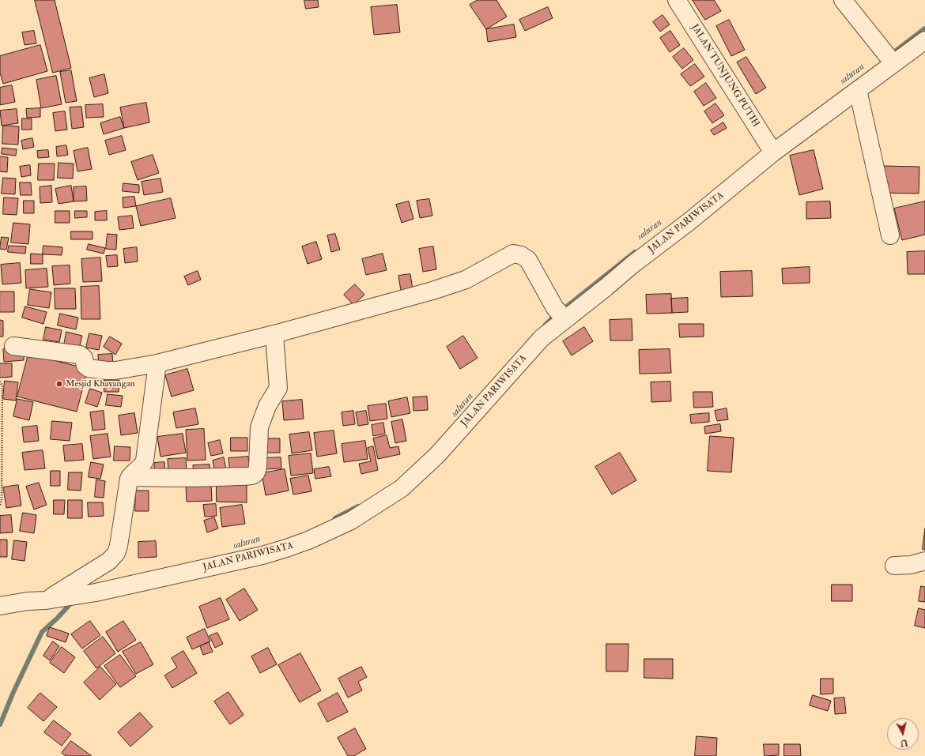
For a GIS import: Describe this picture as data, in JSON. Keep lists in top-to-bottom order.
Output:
{
  "streets": {
    "street": ["JALAN TUNJUNG PUTIH", "JALAN PARIWISATA"]
  },
  "crossings": [
    ["JALAN TUNJUNG PUTIH", "JALAN PARIWISATA"]
  ],
  "water": ["saluran"],
  "places": ["Mesjid Khayangan"],
  "north": "bottom"
}
